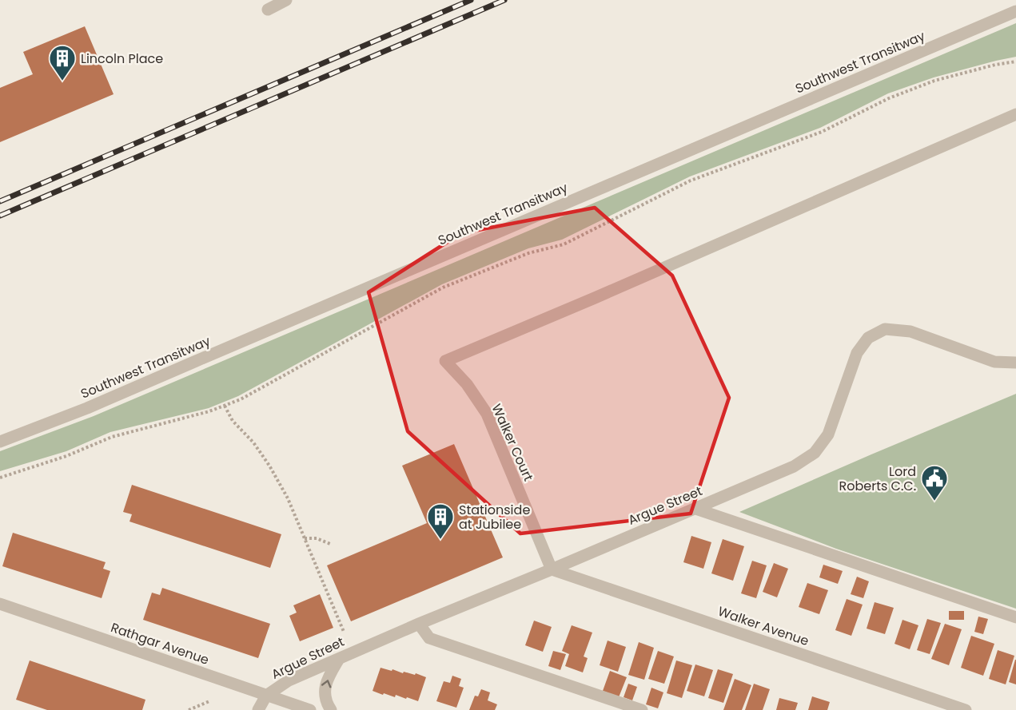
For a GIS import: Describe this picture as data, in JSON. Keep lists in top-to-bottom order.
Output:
{
  "streets": {
    "street": [
      "Southwest Transitway",
      "Walker Court",
      "Argue Street",
      "Walker Avenue",
      "Rathgar Avenue"
    ]
  },
  "crossings": [
    ["Walker Court", "Argue Street"],
    ["Walker Court", "Walker Avenue"],
    ["Argue Street", "Walker Avenue"],
    ["Argue Street", "Rathgar Avenue"]
  ],
  "places": {
    "building": ["Lincoln Place", "Stationside at Jubilee"],
    "public building": ["Lord Roberts C.C."]
  }
}
